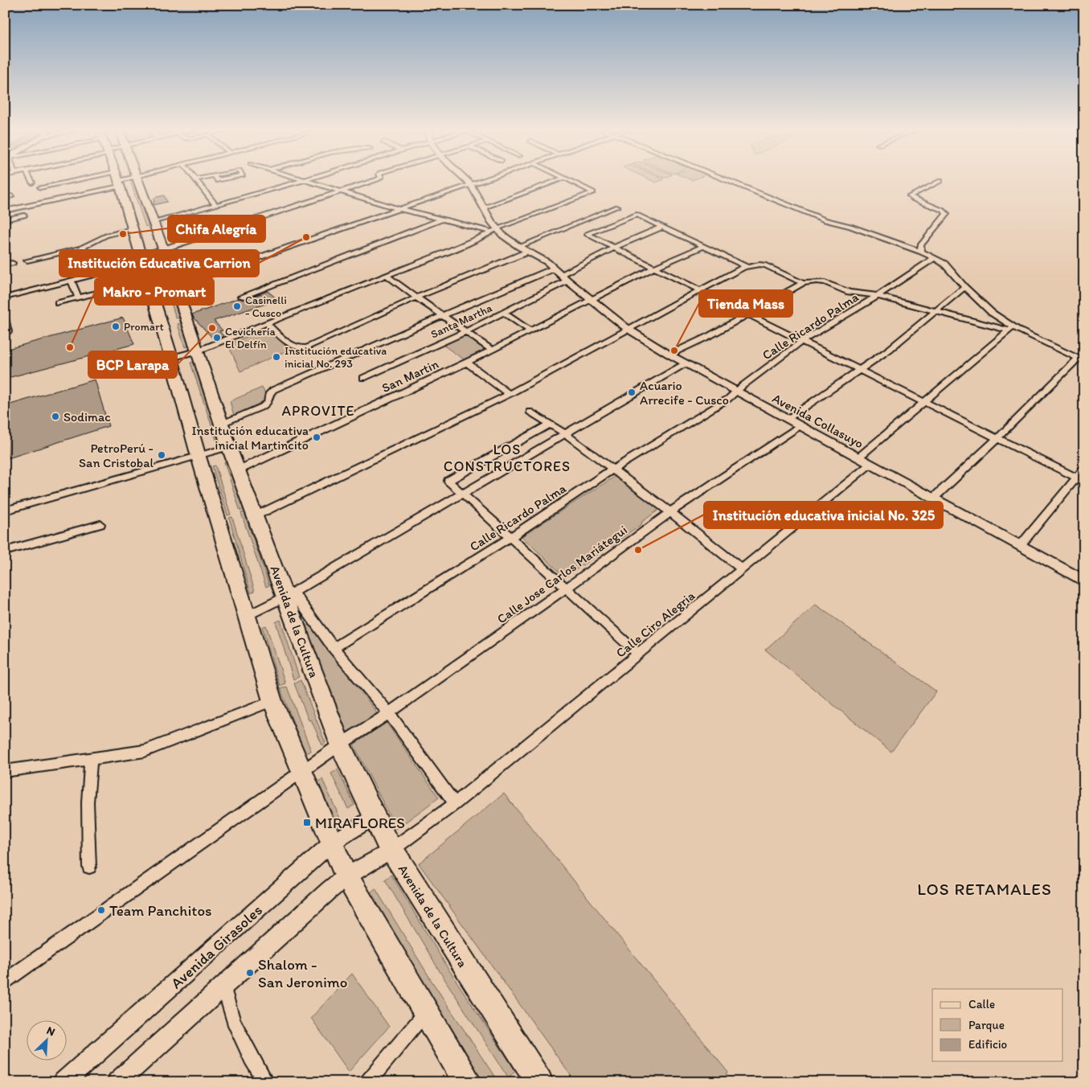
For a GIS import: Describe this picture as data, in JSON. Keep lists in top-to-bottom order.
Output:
{
  "streets": {
    "highway": ["Avenida de la Cultura"],
    "street": [
      "Santa Martha",
      "Calle Ricardo Palma",
      "San Martin",
      "Avenida Collasuyo",
      "Calle Jose Carlos Mariátegui",
      "Calle Ciro Alegria",
      "Avenida Girasoles"
    ]
  },
  "crossings": [
    ["Santa Martha", "Avenida Collasuyo"],
    ["Calle Ricardo Palma", "Avenida Collasuyo"],
    ["San Martin", "Avenida Collasuyo"],
    ["San Martin", "Avenida de la Cultura"],
    ["Avenida Collasuyo", "Calle Jose Carlos Mariátegui"],
    ["Avenida Collasuyo", "Calle Ciro Alegria"],
    ["Calle Jose Carlos Mariátegui", "Avenida de la Cultura"],
    ["Avenida de la Cultura", "Calle Ciro Alegria"],
    ["Avenida de la Cultura", "Avenida Girasoles"]
  ],
  "districts": ["APROVITE", "LOS CONSTRUCTORES", "LOS RETAMALES"],
  "places": {
    "other": [
      "Chifa Alegría",
      "Institución Educativa Carrion",
      "Casinelli - Cusco",
      "Promart",
      "BCP Larapa",
      "Cevichería El Delfín",
      "Makro - Promart",
      "Tienda Mass",
      "Institución educativa inicial No. 293",
      "Acuario Arrecife - Cusco",
      "Sodimac",
      "Institución educativa inicial Martincito",
      "PetroPerú - San Cristobal",
      "Institución educativa inicial No. 325",
      "Team Panchitos",
      "Shalom - San Jeronimo"
    ],
    "transit": ["MIRAFLORES"]
  },
  "legend": ["Calle", "Parque", "Edificio"],
  "north": "top right"
}
